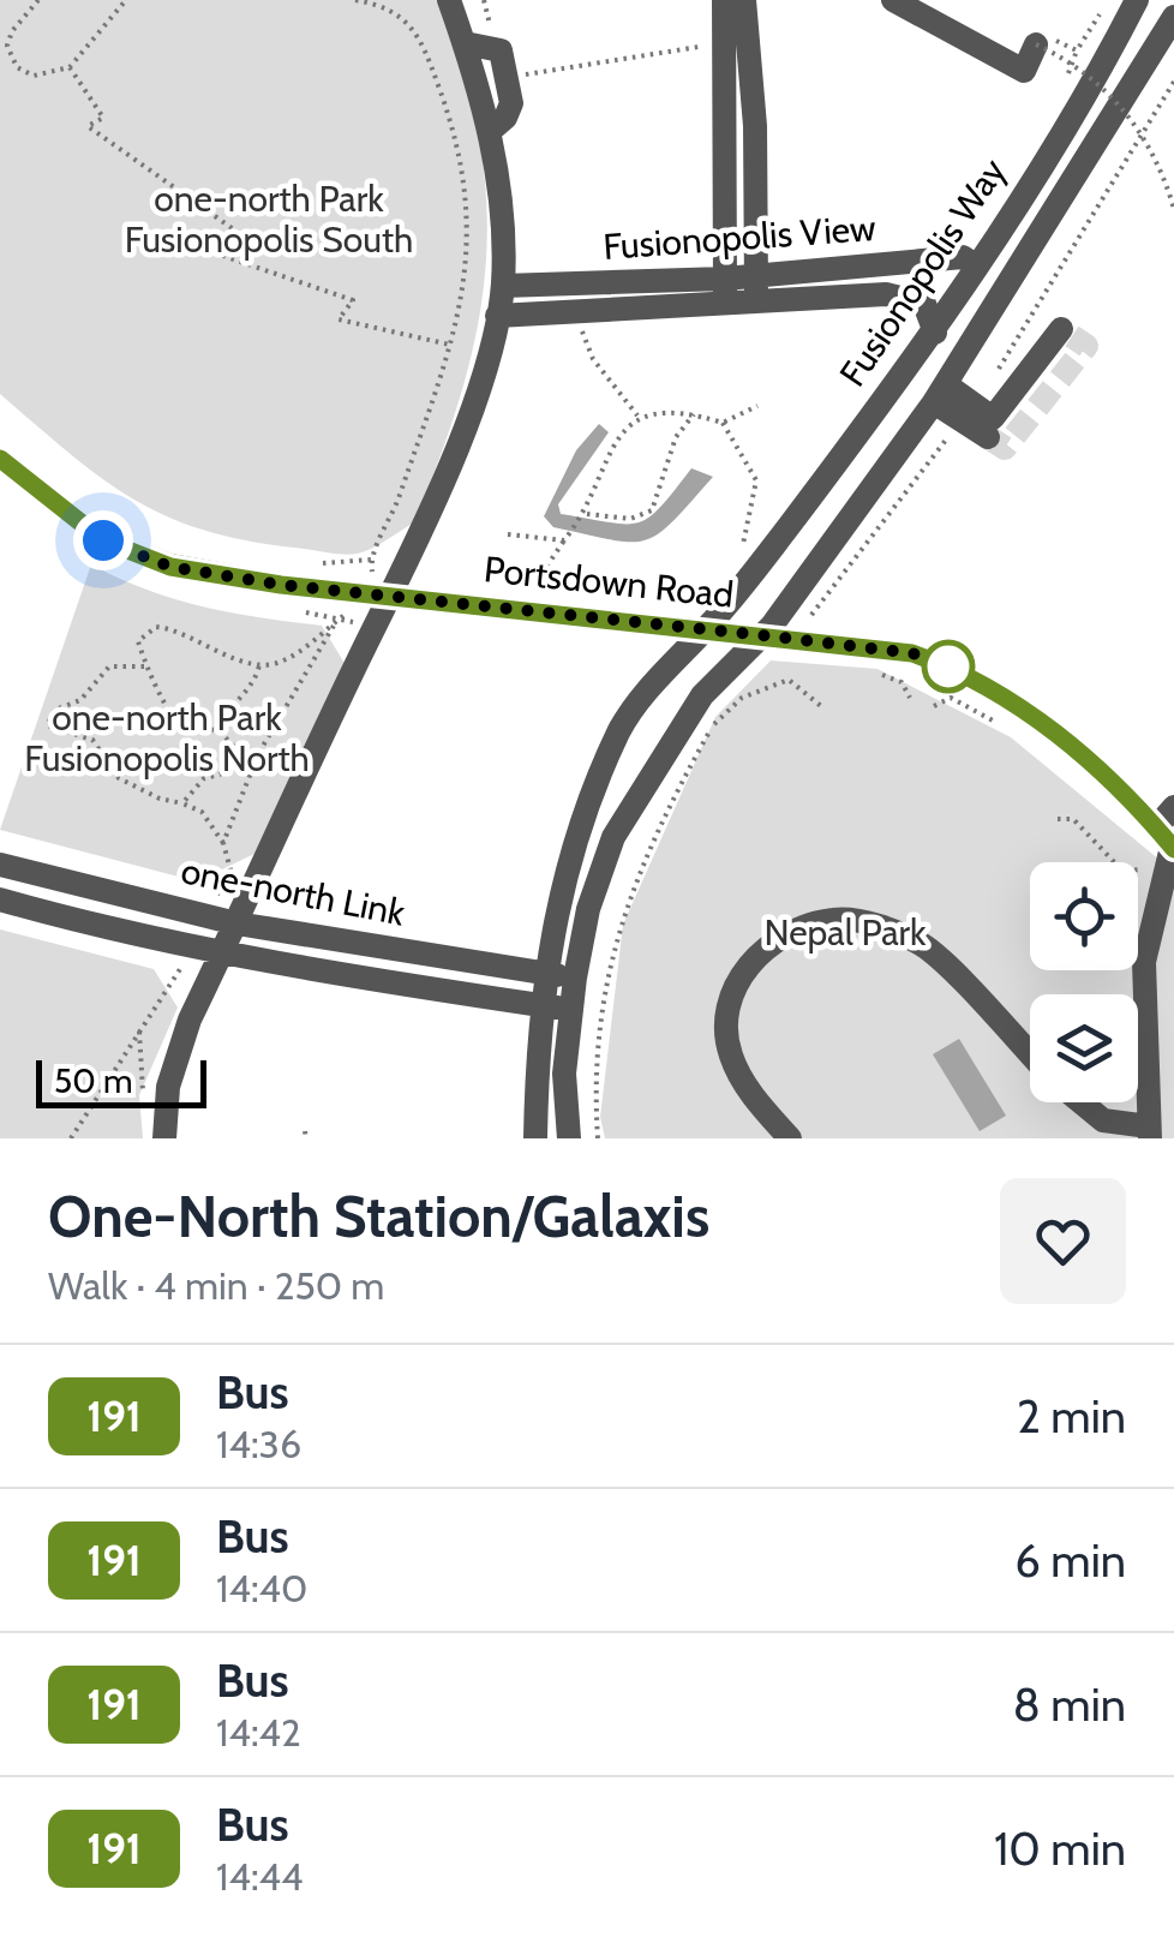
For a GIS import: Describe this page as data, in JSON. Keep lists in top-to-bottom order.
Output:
{
  "streets": {
    "street": [
      "Fusionopolis View",
      "Fusionopolis Way",
      "Portsdown Road",
      "one-north Link"
    ]
  },
  "crossings": [
    ["Fusionopolis View", "Fusionopolis Way"],
    ["Fusionopolis Way", "Portsdown Road"],
    ["Fusionopolis Way", "one-north Link"]
  ],
  "parks": ["one-north Park Fusionopolis South", "one-north Park Fusionopolis North", "Nepal Park"],
  "lines": ["bus line 191"],
  "scale_bar": "50 m",
  "page": {
    "scale": "50 m",
    "heading": ["One-North Station/Galaxis", "Walk · 4 min · 250 m"],
    "list": [
      {
        "mark": "191",
        "name": "Bus",
        "note": "14:36",
        "value": "2 min"
      },
      {
        "mark": "191",
        "name": "Bus",
        "note": "14:40",
        "value": "6 min"
      },
      {
        "mark": "191",
        "name": "Bus",
        "note": "14:42",
        "value": "8 min"
      },
      {
        "mark": "191",
        "name": "Bus",
        "note": "14:44",
        "value": "10 min"
      }
    ]
  }
}
